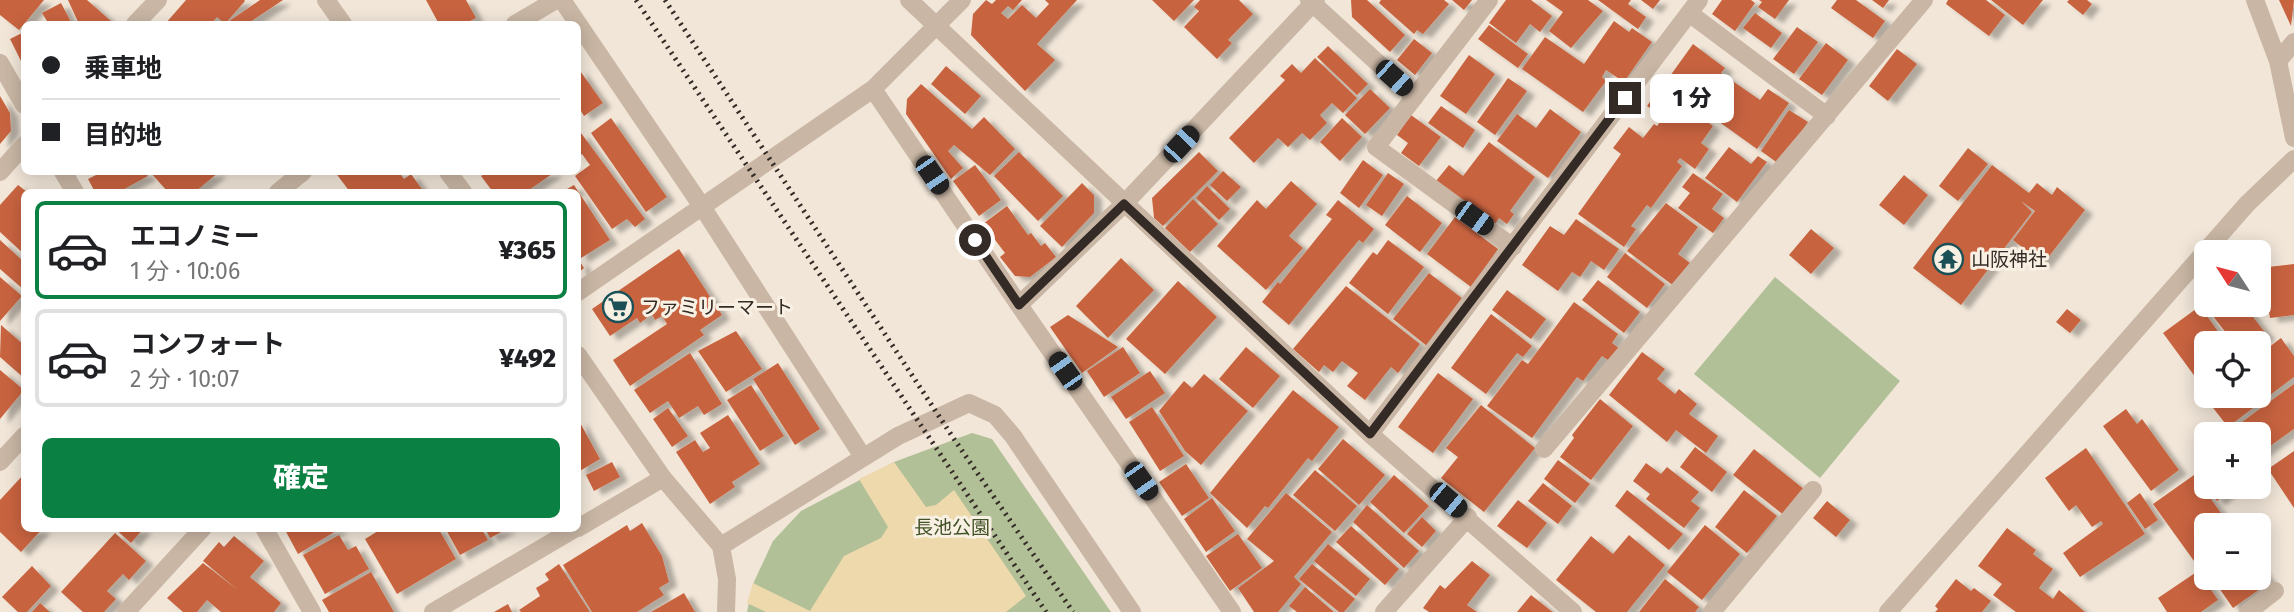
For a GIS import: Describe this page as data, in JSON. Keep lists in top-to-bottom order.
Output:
{
  "parks": ["長池公園"],
  "places": {
    "temple": ["山阪神社"],
    "supermarket": ["ファミリーマート"]
  },
  "north": "top left",
  "page": {
    "banner": ["乗車地", "目的地"],
    "bubble": "1 分",
    "list": [
      {
        "name": "エコノミー",
        "note": "1 分 · 10:06",
        "value": "¥365"
      },
      {
        "name": "コンフォート",
        "note": "2 分 · 10:07",
        "value": "¥492"
      }
    ],
    "map_buttons": ["+", "−"],
    "buttons": "確定"
  }
}
